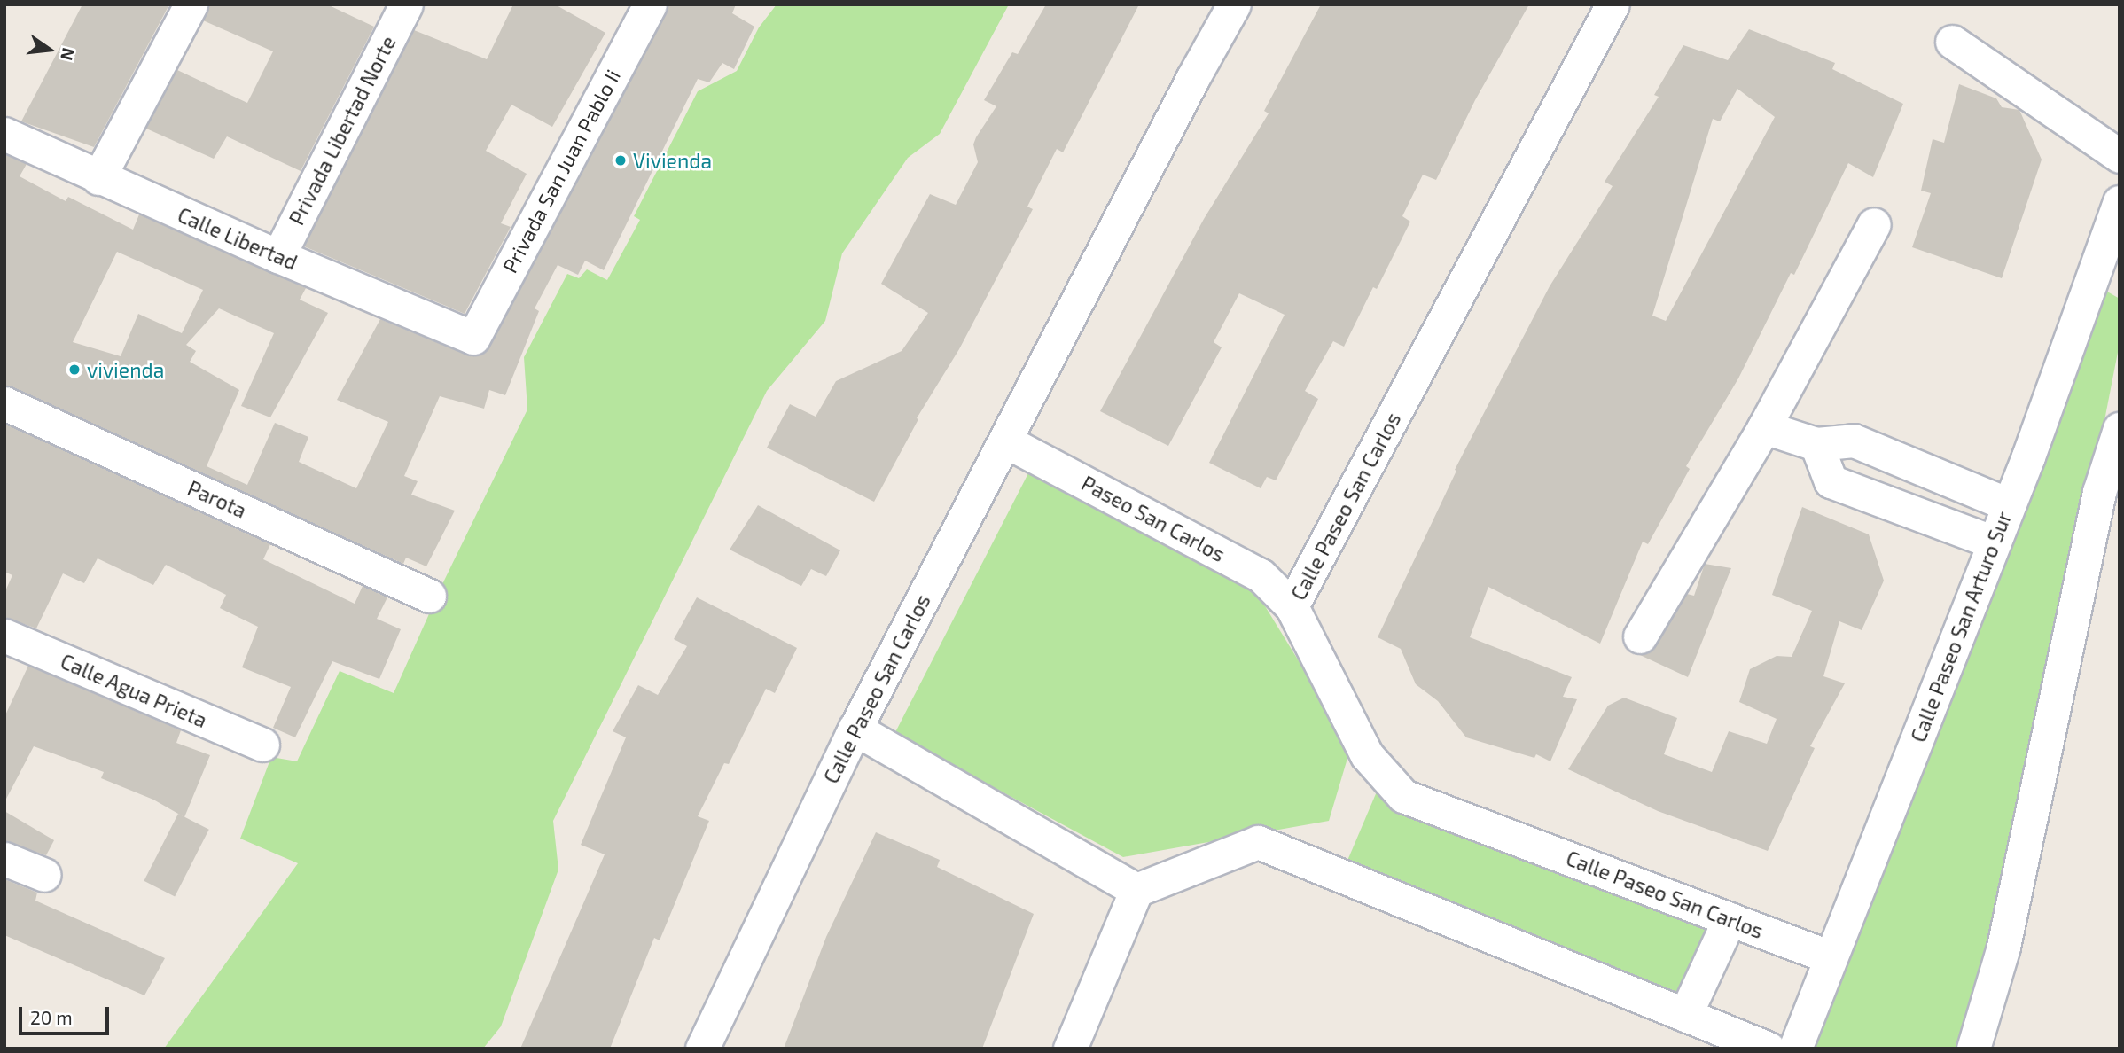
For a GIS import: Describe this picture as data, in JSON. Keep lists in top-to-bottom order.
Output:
{
  "streets": {
    "street": [
      "Privada Libertad Norte",
      "Privada San Juan Pablo Ii",
      "Calle Libertad",
      "Parota",
      "Calle Paseo San Carlos",
      "Paseo San Carlos",
      "Calle Paseo San Arturo Sur",
      "Calle Agua Prieta"
    ]
  },
  "crossings": [
    ["Privada Libertad Norte", "Calle Libertad"],
    ["Privada San Juan Pablo Ii", "Calle Libertad"],
    ["Calle Paseo San Carlos", "Paseo San Carlos"],
    ["Calle Paseo San Carlos", "Calle Paseo San Arturo Sur"]
  ],
  "places": ["Vivienda", "vivienda"],
  "scale_bar": "20 m",
  "north": "right"
}
